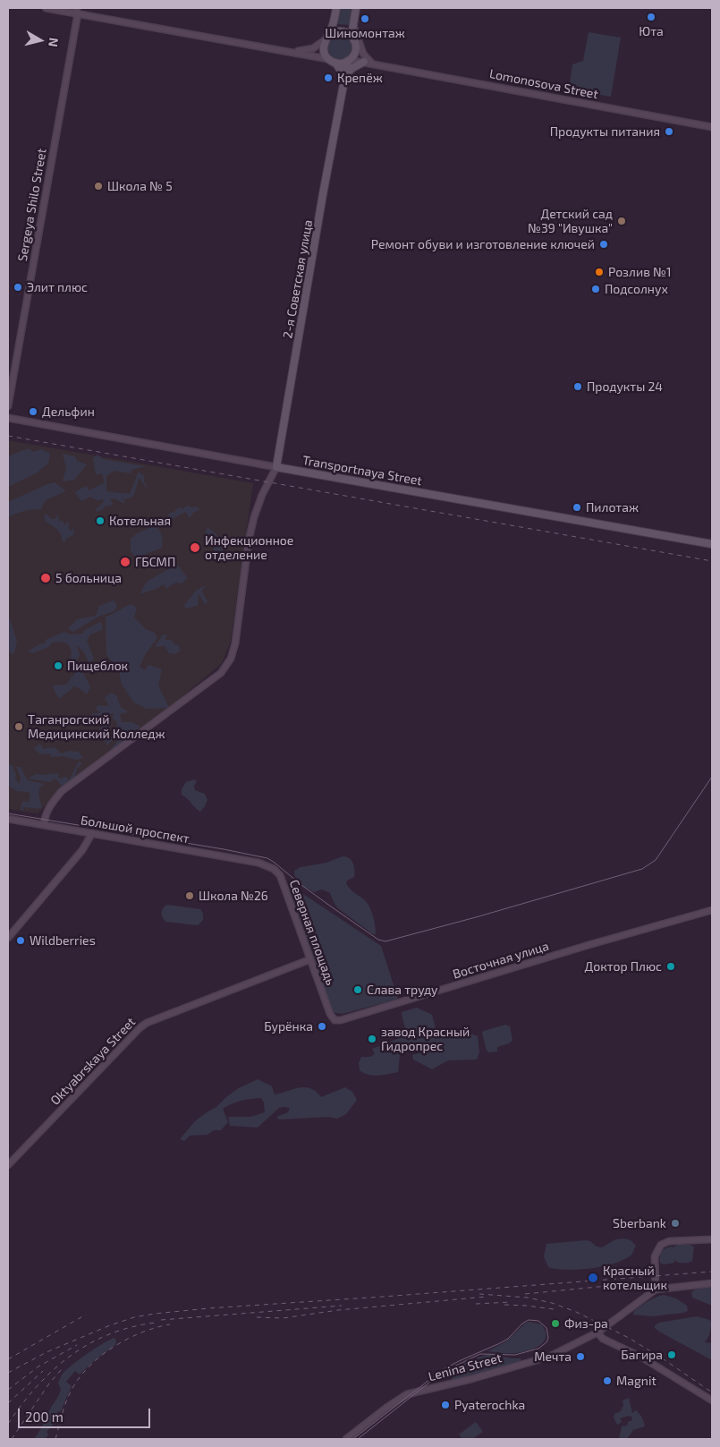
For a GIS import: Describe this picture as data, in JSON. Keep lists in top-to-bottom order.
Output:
{
  "streets": {
    "main road": [
      "Lomonosova Street",
      "Sergeya Shilo Street",
      "2-я Советская улица",
      "Transportnaya Street",
      "Большой проспект",
      "Северная площадь",
      "Восточная улица",
      "Oktyabrskaya Street",
      "Lenina Street"
    ]
  },
  "crossings": [
    ["Lomonosova Street", "2-я Советская улица"],
    ["2-я Советская улица", "Transportnaya Street"],
    ["Большой проспект", "Северная площадь"],
    ["Северная площадь", "Восточная улица"],
    ["Северная площадь", "Oktyabrskaya Street"]
  ],
  "places": [
    "Юта",
    "Шиномонтаж",
    "Крепёж",
    "Продукты питания",
    "Школа № 5",
    "Детский сад №39 \"Ивушка\"",
    "Ремонт обуви и изготовление ключей",
    "Розлив №1",
    "Элит плюс",
    "Подсолнух",
    "Продукты 24",
    "Дельфин",
    "Пилотаж",
    "Котельная",
    "Инфекционное отделение",
    "ГБСМП",
    "5 больница",
    "Пищеблок",
    "Таганрогский Медицинский Колледж",
    "Школа №26",
    "Wildberries",
    "Доктор Плюс",
    "Слава труду",
    "Бурёнка",
    "завод Красный Гидропрес",
    "Sberbank",
    "Красный котельщик",
    "Физ-ра",
    "Багира",
    "Мечта",
    "Magnit",
    "Pyaterochka"
  ],
  "scale_bar": "200 m",
  "north": "right"
}
